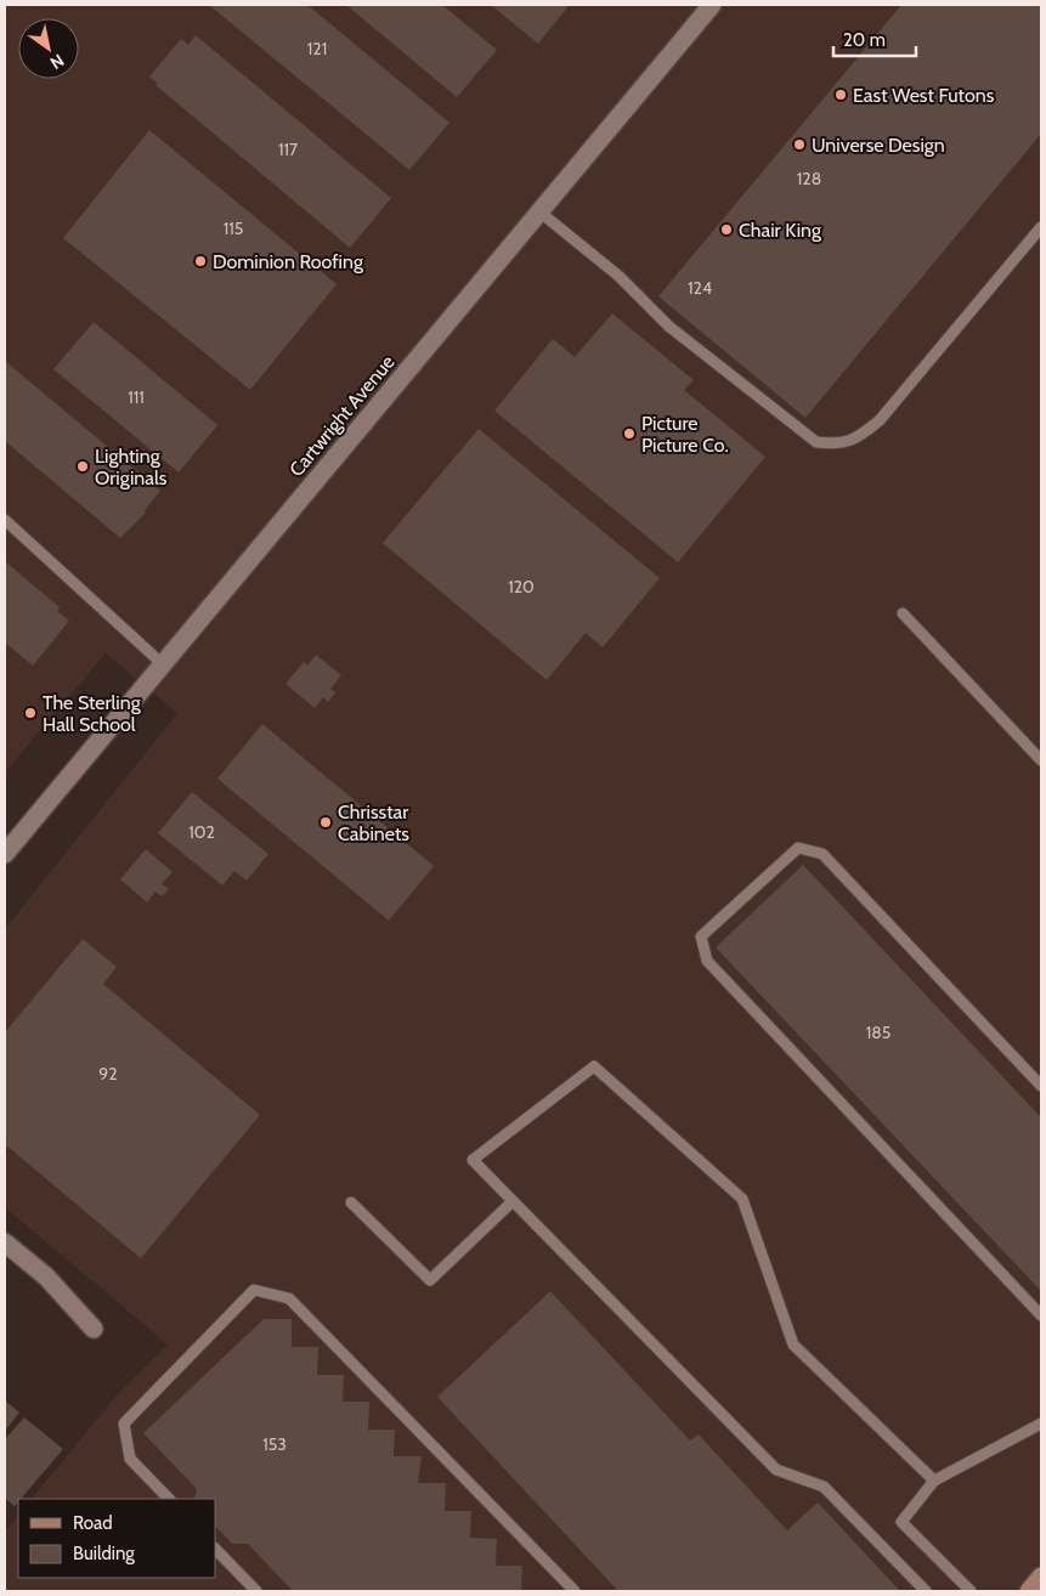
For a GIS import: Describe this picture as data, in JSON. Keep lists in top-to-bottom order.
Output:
{
  "streets": {
    "street": ["Cartwright Avenue"]
  },
  "places": [
    "East West Futons",
    "Universe Design",
    "Chair King",
    "Dominion Roofing",
    "Picture Picture Co.",
    "Lighting Originals",
    "The Sterling Hall School",
    "Chrisstar Cabinets"
  ],
  "house_numbers": [
    "121",
    "117",
    "128",
    "115",
    "124",
    "111",
    "120",
    "102",
    "185",
    "92",
    "153"
  ],
  "legend": ["Road", "Building"],
  "scale_bar": "20 m",
  "north": "bottom right"
}
